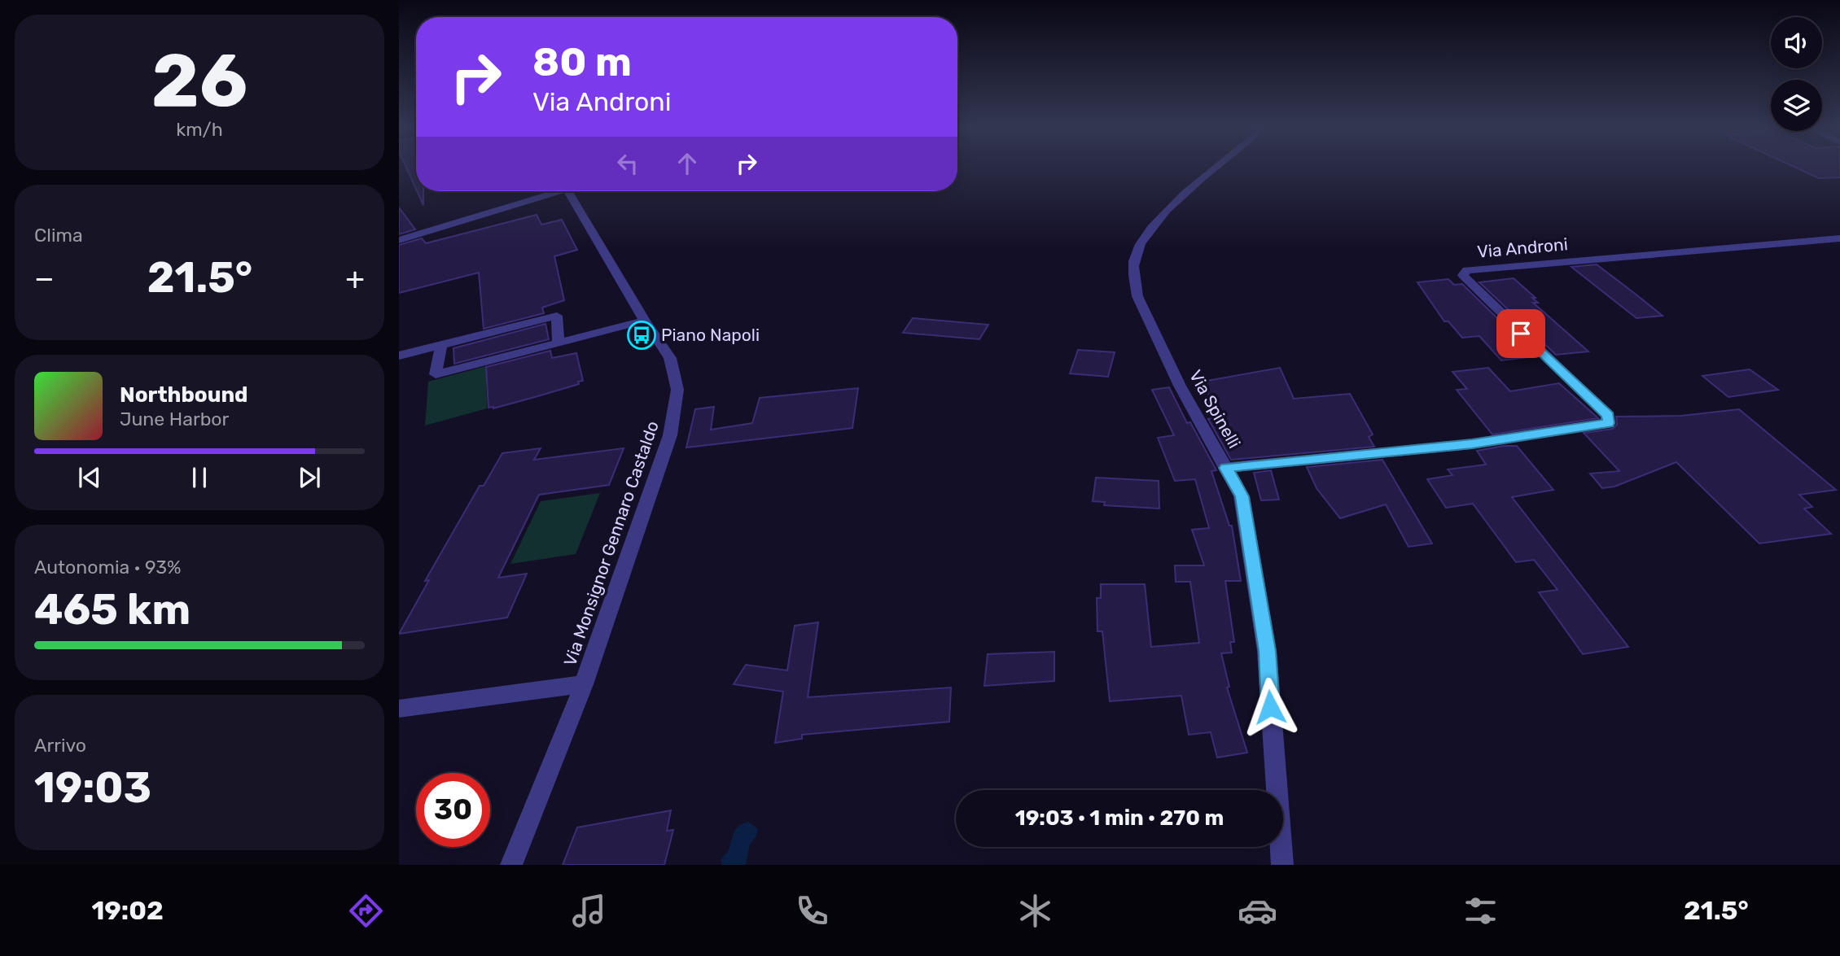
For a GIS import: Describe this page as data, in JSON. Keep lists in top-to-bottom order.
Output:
{
  "streets": {
    "street": ["Via Androni", "Via Spinelli", "Via Monsignor Gennaro Castaldo"]
  },
  "crossings": [
    ["Via Androni", "Via Spinelli"]
  ],
  "places": {
    "bus stop": ["Piano Napoli"]
  },
  "page": {
    "tile": [
      ["26", "km/h"],
      "Clima",
      ["Autonomia · 93%", "465 km"],
      ["Arrivo", "19:03"]
    ],
    "turn": ["80 m", "Via Androni"],
    "heat": ["−", "21.5°", "+"],
    "song": ["Northbound", "June Harbor"],
    "limit": "30",
    "trip": "19:03 · 1 min · 270 m",
    "tabs": ["19:02", "21.5°"]
  }
}
